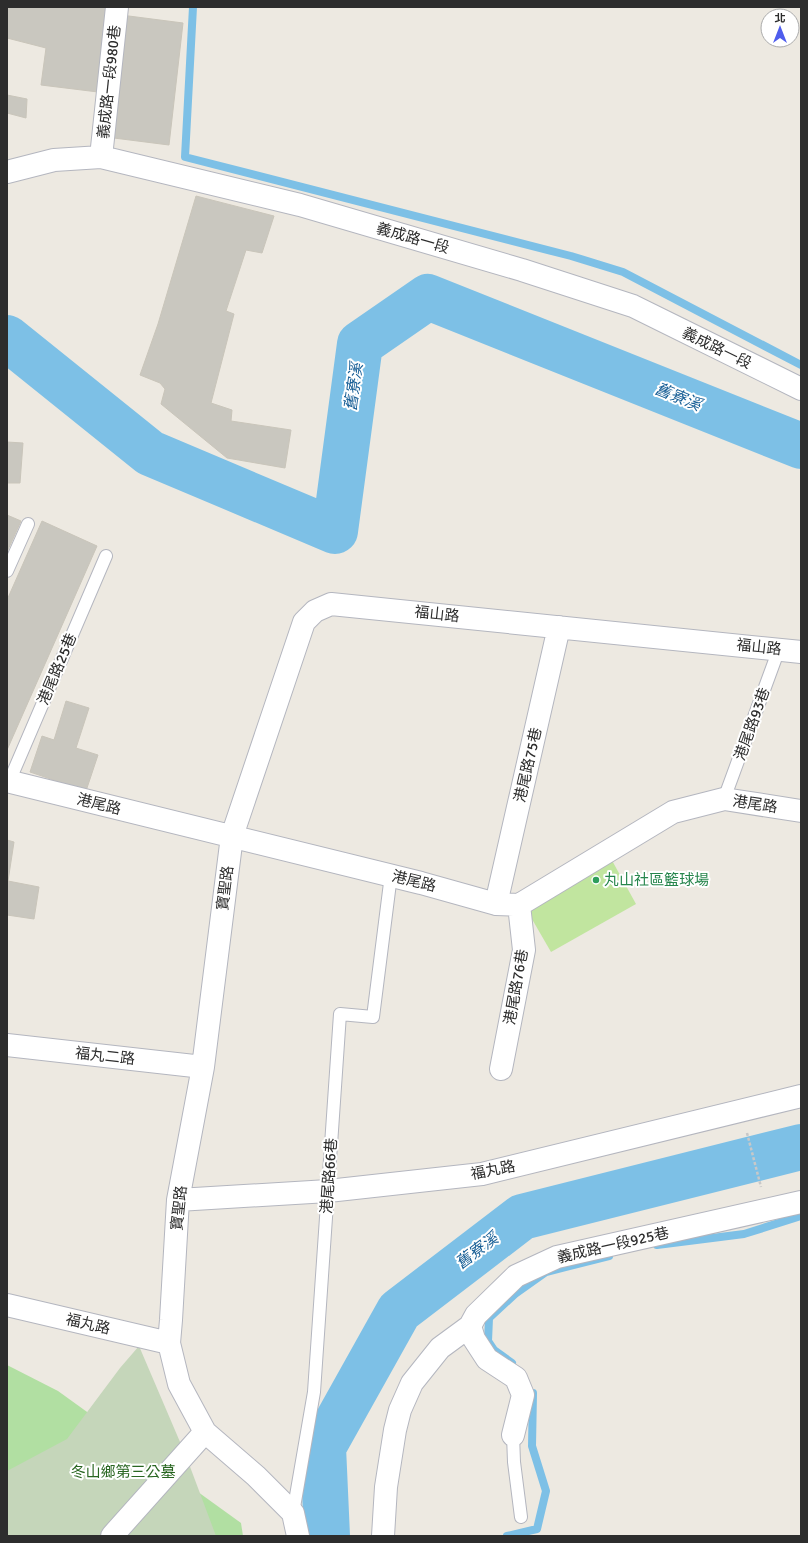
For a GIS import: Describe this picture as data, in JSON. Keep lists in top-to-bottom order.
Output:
{
  "streets": {
    "street": [
      "義成路一段980巷",
      "義成路一段",
      "福山路",
      "港尾路75巷",
      "港尾路",
      "寶聖路",
      "港尾路76巷",
      "福丸二路",
      "福丸路",
      "義成路一段925巷"
    ],
    "lane": ["港尾路25巷", "港尾路93巷", "港尾路66巷"]
  },
  "crossings": [
    ["義成路一段980巷", "義成路一段"],
    ["福山路", "港尾路93巷"],
    ["福山路", "港尾路75巷"],
    ["福山路", "港尾路"],
    ["福山路", "寶聖路"],
    ["港尾路25巷", "港尾路"],
    ["港尾路93巷", "港尾路"],
    ["港尾路75巷", "港尾路"],
    ["港尾路", "寶聖路"],
    ["港尾路", "港尾路76巷"],
    ["港尾路", "港尾路66巷"],
    ["寶聖路", "福丸二路"],
    ["寶聖路", "福丸路"],
    ["寶聖路", "港尾路66巷"],
    ["福丸路", "港尾路66巷"]
  ],
  "water": ["舊寮溪"],
  "parks": ["冬山鄉第三公墓"],
  "places": ["丸山社區籃球場"],
  "north": "top"
}
